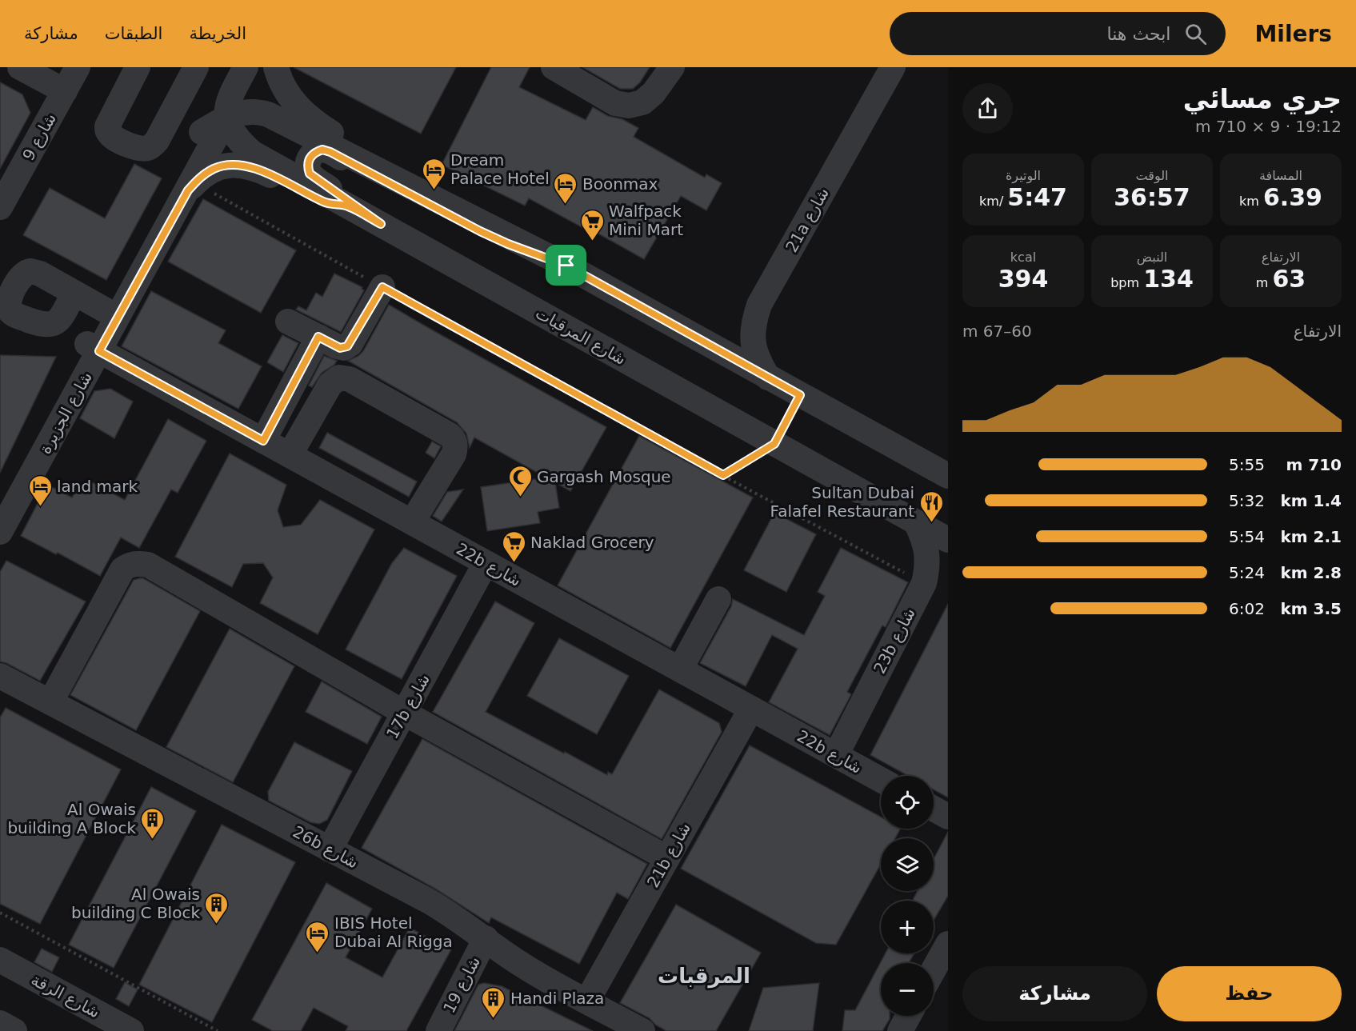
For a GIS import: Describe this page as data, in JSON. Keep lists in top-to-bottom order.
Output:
{
  "streets": {
    "street": [
      "شارع 9",
      "21a شارع",
      "شارع المرقبات",
      "شارع الجزيرة",
      "22b شارع",
      "23b شارع",
      "17b شارع",
      "26b شارع",
      "21b شارع",
      "شارع 19",
      "شارع الرقة"
    ]
  },
  "crossings": [
    ["شارع المرقبات", "شارع الجزيرة"],
    ["شارع المرقبات", "23b شارع"],
    ["شارع الجزيرة", "22b شارع"],
    ["22b شارع", "23b شارع"],
    ["22b شارع", "17b شارع"],
    ["22b شارع", "21b شارع"],
    ["17b شارع", "26b شارع"],
    ["26b شارع", "21b شارع"],
    ["26b شارع", "شارع 19"]
  ],
  "districts": ["المرقبات"],
  "places": {
    "hotel": [
      "Dream Palace Hotel",
      "Boonmax",
      "land mark",
      "IBIS Hotel Dubai Al Rigga"
    ],
    "supermarket": ["Walfpack Mini Mart", "Naklad Grocery"],
    "mosque": ["Gargash Mosque"],
    "restaurant": ["Sultan Dubai Falafel Restaurant"],
    "building": ["Al Owais building A Block", "Al Owais building C Block", "Handi Plaza"]
  },
  "page": {
    "header": "Milers",
    "search": "ابحث هنا",
    "nav": ["الخريطة", "الطبقات", "مشاركة"],
    "heading": ["جري مسائي", "19:12 · 9 × 710 m"],
    "stats": [
      ["المسافة", "6.39 km"],
      ["الوقت", "36:57"],
      ["الوتيرة", "5:47 /km"],
      ["الارتفاع", "63 m"],
      ["النبض", "134 bpm"],
      ["kcal", "394"]
    ],
    "chart": ["الارتفاع", "60–67 m"],
    "list": [
      {
        "name": "710 m",
        "note": "5:55"
      },
      {
        "name": "1.4 km",
        "note": "5:32"
      },
      {
        "name": "2.1 km",
        "note": "5:54"
      },
      {
        "name": "2.8 km",
        "note": "5:24"
      },
      {
        "name": "3.5 km",
        "note": "6:02"
      }
    ],
    "map_buttons": ["+", "−"],
    "buttons": ["حفظ", "مشاركة"]
  }
}
